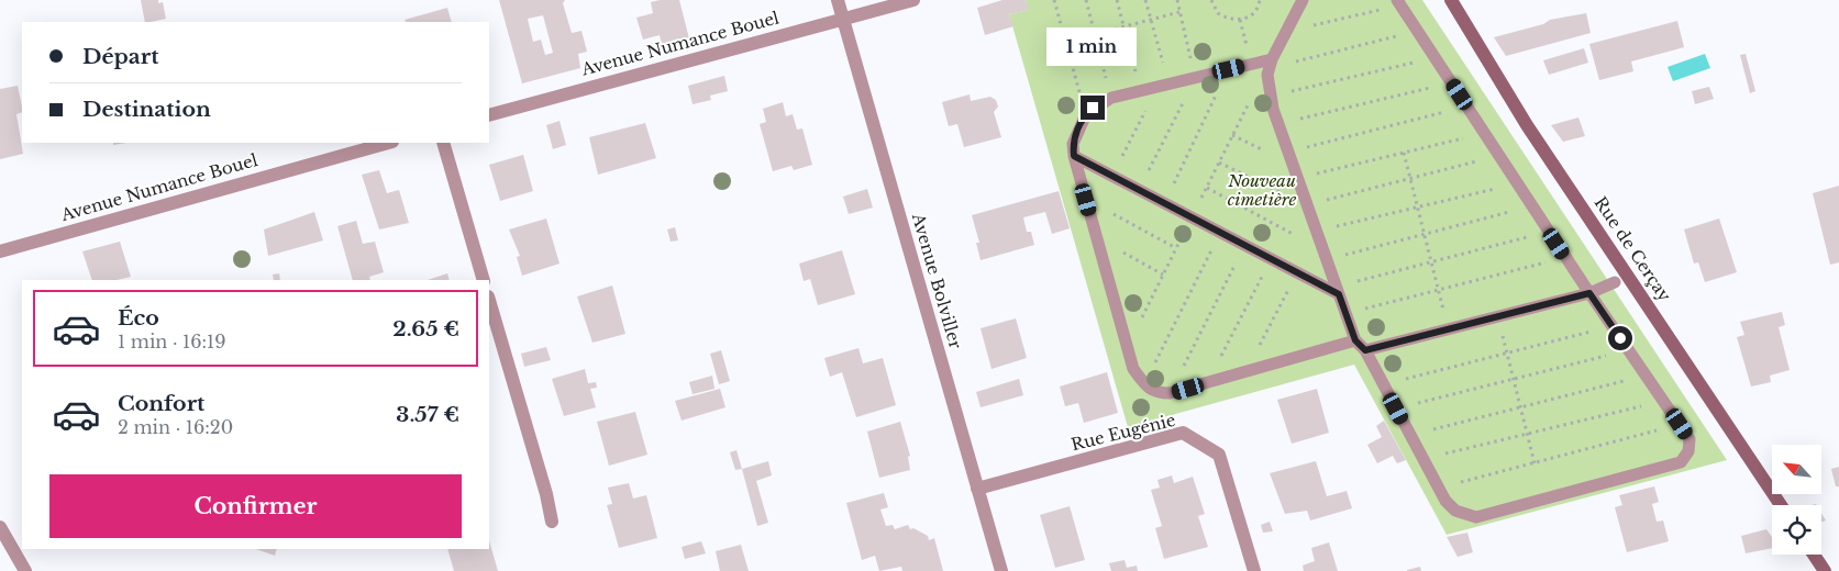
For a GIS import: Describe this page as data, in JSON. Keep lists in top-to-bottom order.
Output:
{
  "streets": {
    "street": [
      "Avenue Numance Bouel",
      "Rue de Cerçay",
      "Avenue Bolviller",
      "Rue Eugénie"
    ]
  },
  "crossings": [
    ["Avenue Numance Bouel", "Avenue Bolviller"],
    ["Avenue Bolviller", "Rue Eugénie"]
  ],
  "parks": ["Nouveau cimetière"],
  "north": "top left",
  "page": {
    "banner": ["Départ", "Destination"],
    "bubble": "1 min",
    "list": [
      {
        "name": "Éco",
        "note": "1 min · 16:19",
        "value": "2.65 €"
      },
      {
        "name": "Confort",
        "note": "2 min · 16:20",
        "value": "3.57 €"
      }
    ],
    "buttons": "Confirmer"
  }
}
